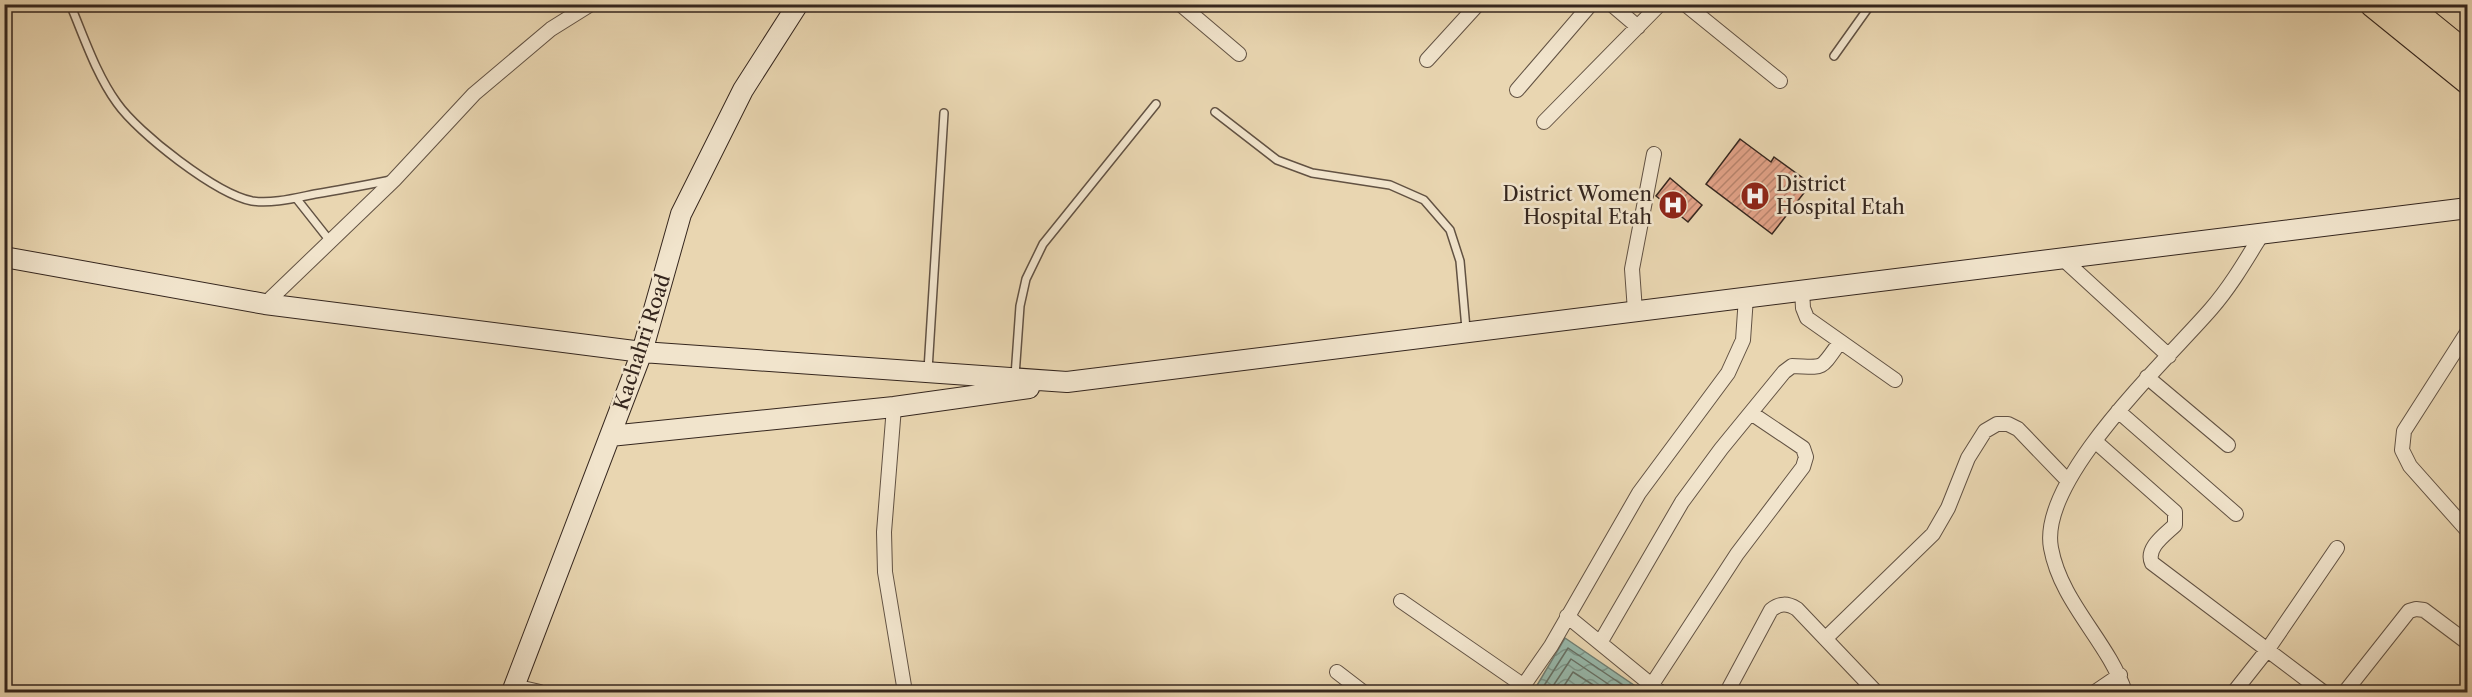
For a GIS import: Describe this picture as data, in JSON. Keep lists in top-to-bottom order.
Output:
{
  "streets": {
    "street": ["Kachahri Road"]
  },
  "places": {
    "hospital": ["District Hospital Etah", "District Women Hospital Etah"]
  }
}
